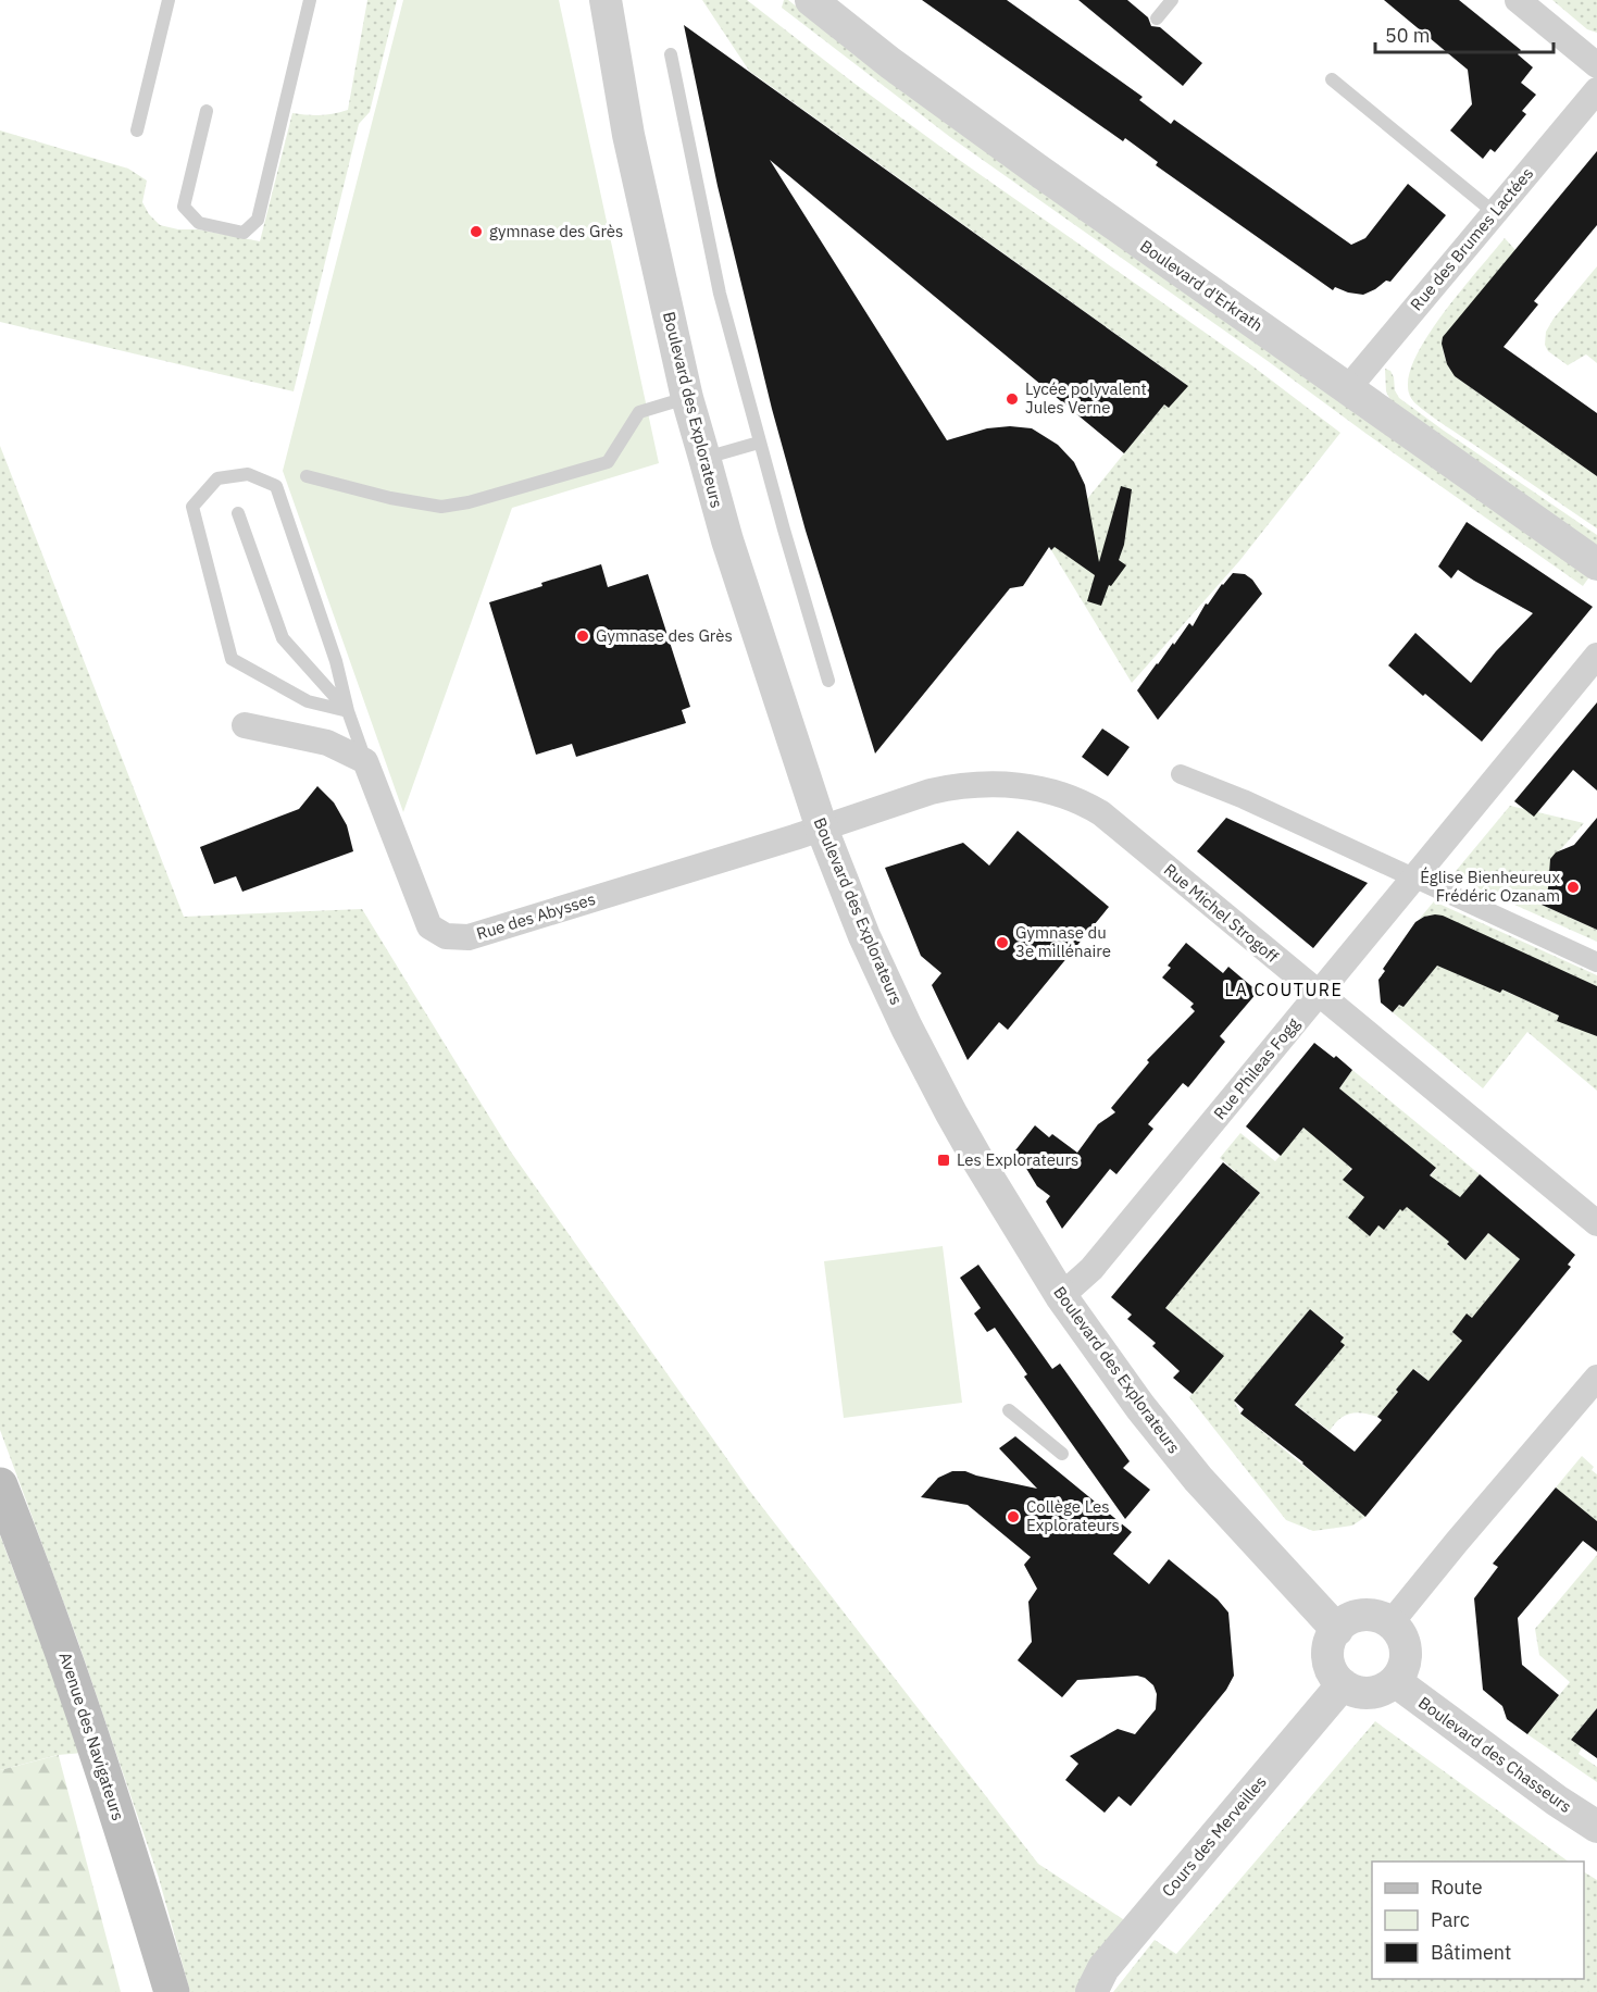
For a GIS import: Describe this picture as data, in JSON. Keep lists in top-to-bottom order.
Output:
{
  "streets": {
    "main road": ["Avenue des Navigateurs"],
    "street": [
      "Rue des Brumes Lactées",
      "Boulevard d'Erkrath",
      "Boulevard des Explorateurs",
      "Rue Michel Strogoff",
      "Rue des Abysses",
      "Rue Phileas Fogg",
      "Boulevard des Chasseurs",
      "Cours des Merveilles"
    ]
  },
  "crossings": [
    ["Rue des Brumes Lactées", "Boulevard d'Erkrath"],
    ["Boulevard des Explorateurs", "Rue Michel Strogoff"],
    ["Boulevard des Explorateurs", "Rue des Abysses"],
    ["Boulevard des Explorateurs", "Rue Phileas Fogg"],
    ["Boulevard des Explorateurs", "Boulevard des Chasseurs"],
    ["Boulevard des Explorateurs", "Cours des Merveilles"],
    ["Rue Michel Strogoff", "Rue des Abysses"],
    ["Rue Michel Strogoff", "Rue Phileas Fogg"],
    ["Boulevard des Chasseurs", "Cours des Merveilles"]
  ],
  "districts": ["LA COUTURE"],
  "places": {
    "other": [
      "gymnase des Grès",
      "Lycée polyvalent Jules Verne",
      "Gymnase des Grès",
      "Église Bienheureux Frédéric Ozanam",
      "Gymnase du 3e millénaire",
      "Collège Les Explorateurs"
    ],
    "transit": ["Les Explorateurs"]
  },
  "legend": ["Route", "Parc", "Bâtiment"],
  "scale_bar": "50 m"
}
